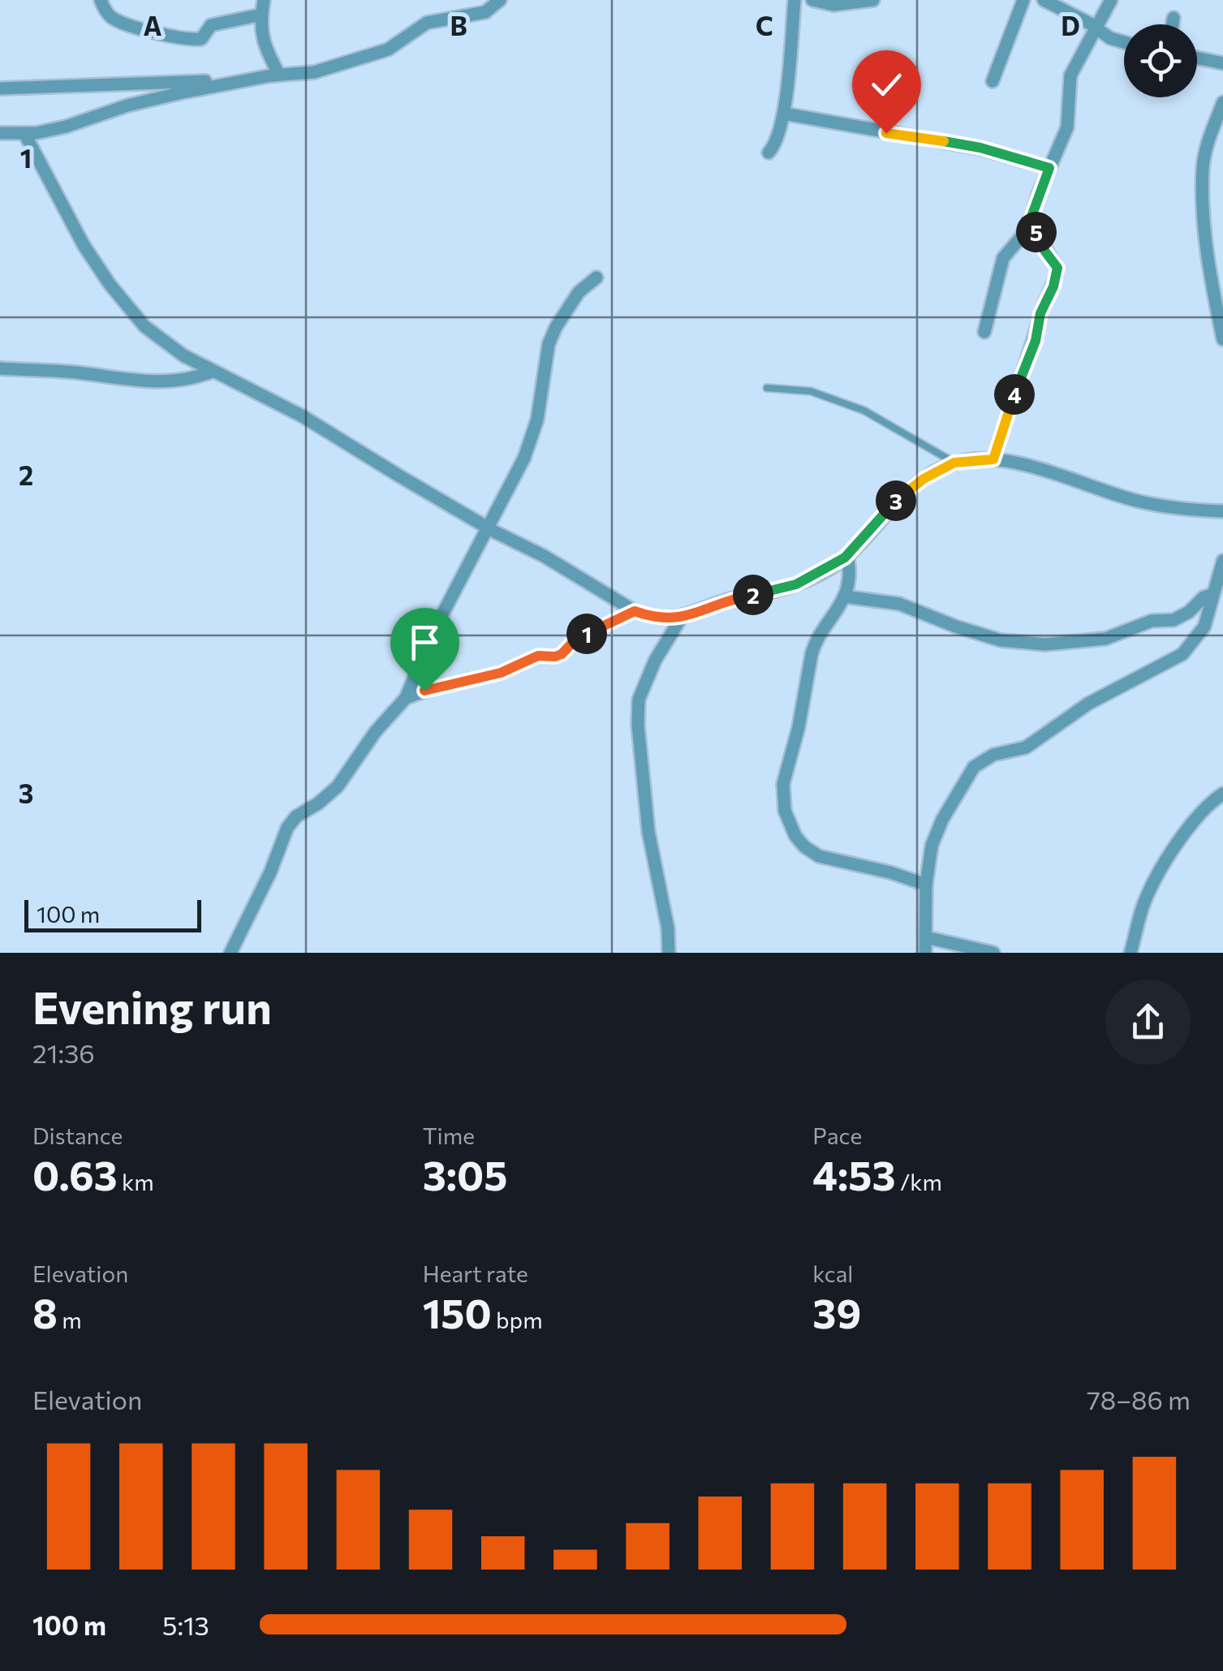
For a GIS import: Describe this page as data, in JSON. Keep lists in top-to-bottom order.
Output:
{
  "scale_bar": "100 m",
  "page": {
    "pins": [
      "5",
      "4",
      "3",
      "2",
      "1"
    ],
    "scale": "100 m",
    "heading": ["Evening run", "21:36"],
    "stats": [
      ["Distance", "0.63 km"],
      ["Time", "3:05"],
      ["Pace", "4:53 /km"],
      ["Elevation", "8 m"],
      ["Heart rate", "150 bpm"],
      ["kcal", "39"]
    ],
    "chart": ["Elevation", "78–86 m"],
    "list": [
      {
        "name": "100 m",
        "note": "5:13"
      }
    ]
  },
  "grid": {
    "columns": [
      "A",
      "B",
      "C",
      "D"
    ],
    "rows": ["1", "2", "3"]
  }
}
